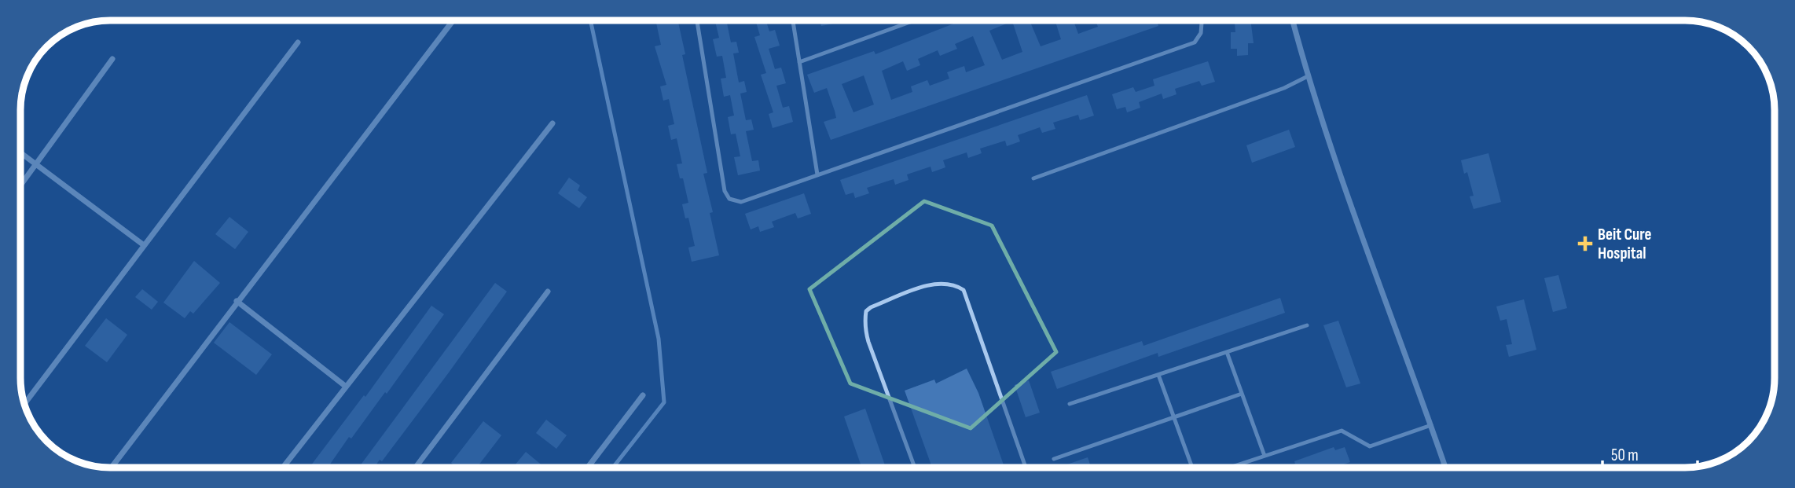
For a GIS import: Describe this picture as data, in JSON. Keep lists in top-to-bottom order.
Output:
{
  "places": {
    "health": ["Beit Cure Hospital"]
  },
  "scale_bar": "50 m"
}
